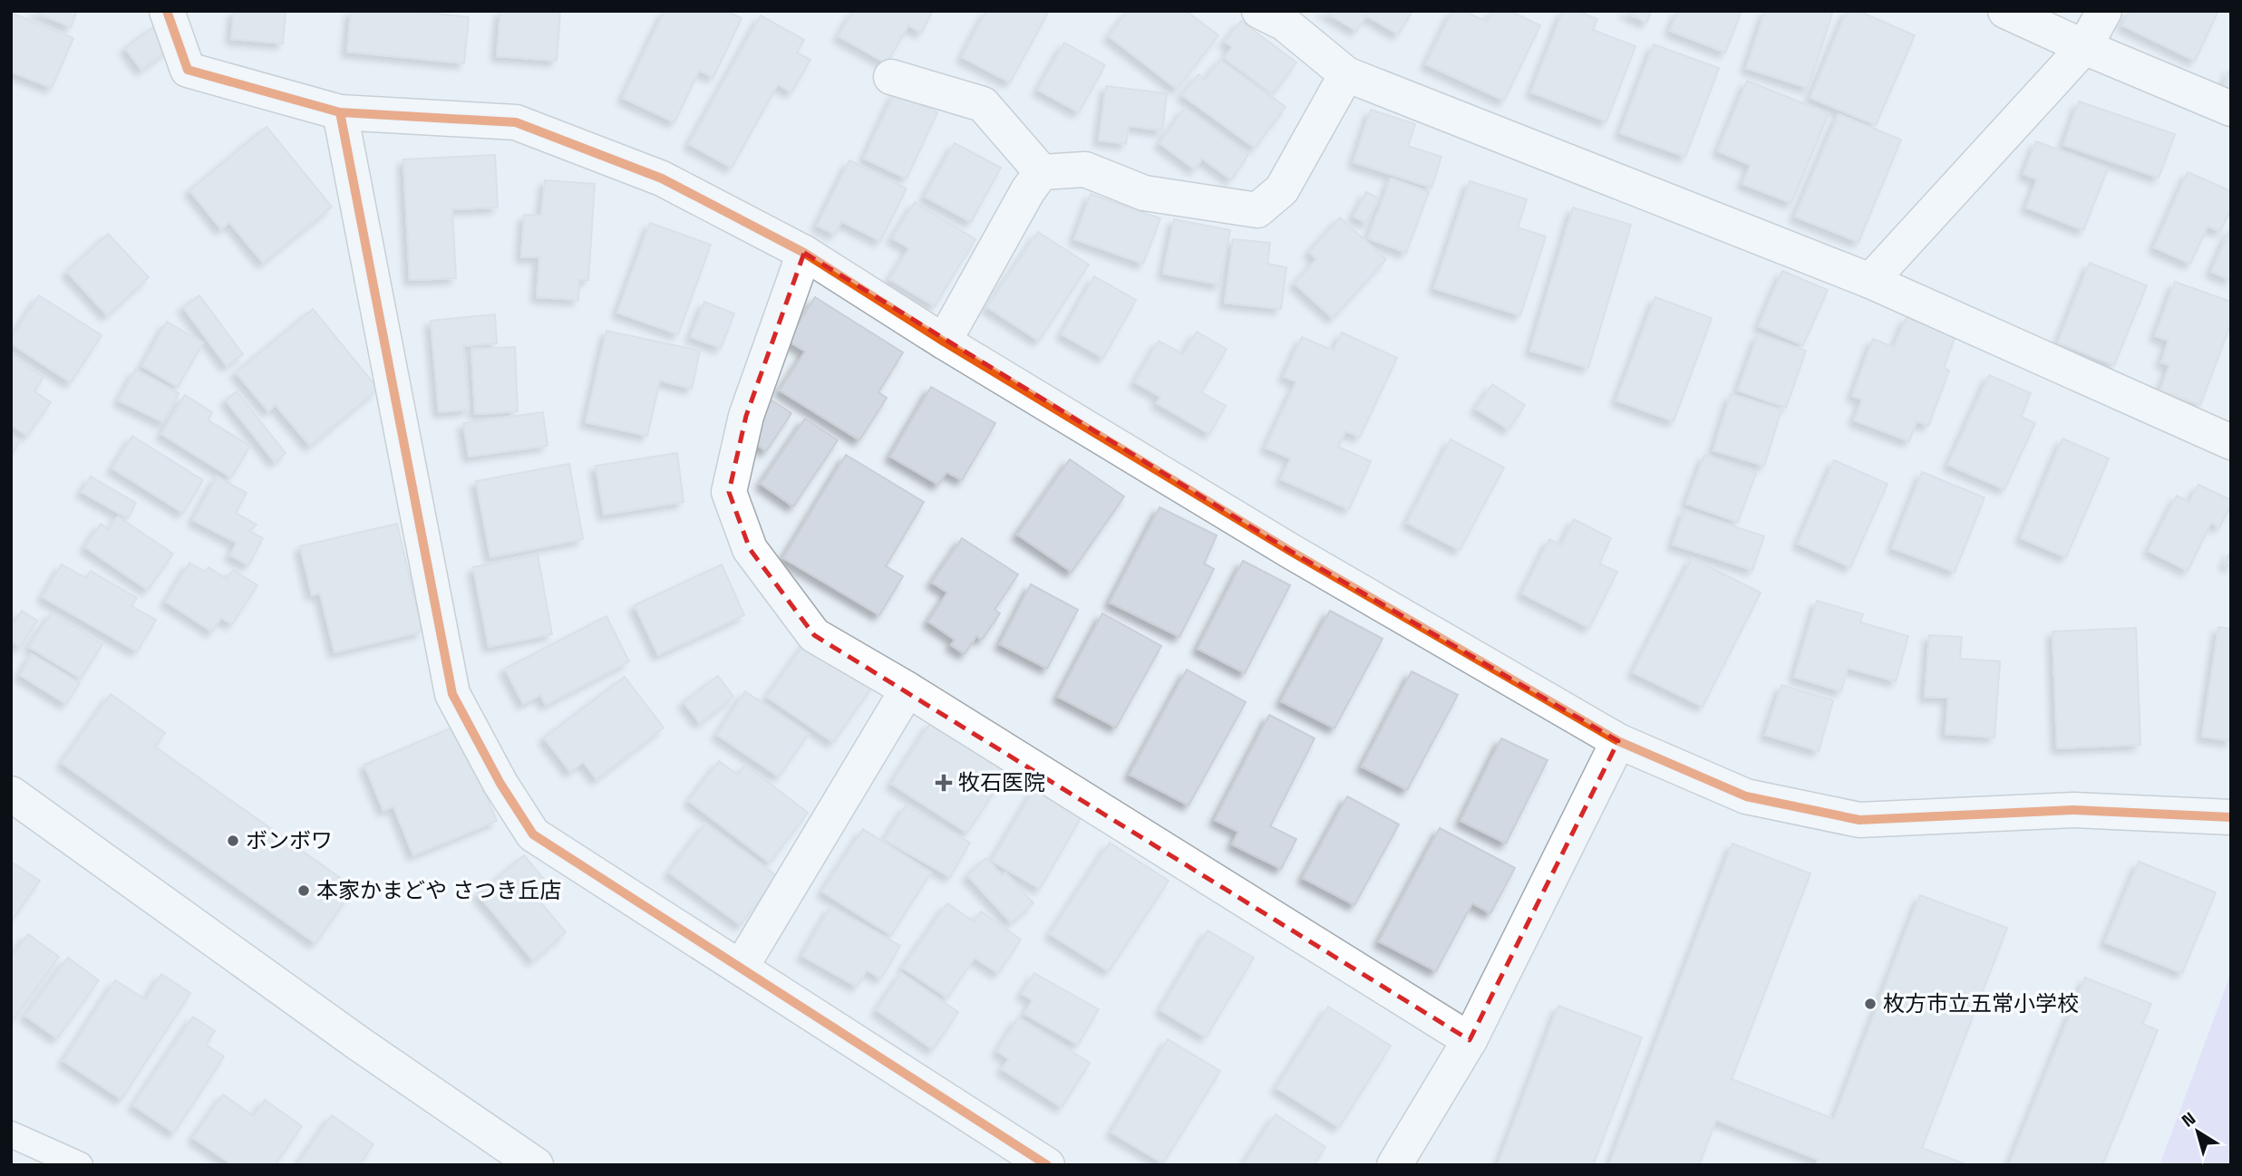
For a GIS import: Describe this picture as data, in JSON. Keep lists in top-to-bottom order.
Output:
{
  "places": {
    "health": ["牧石医院"],
    "other": ["ボンボワ", "本家かまどや さつき丘店", "枚方市立五常小学校"]
  },
  "north": "top left"
}
